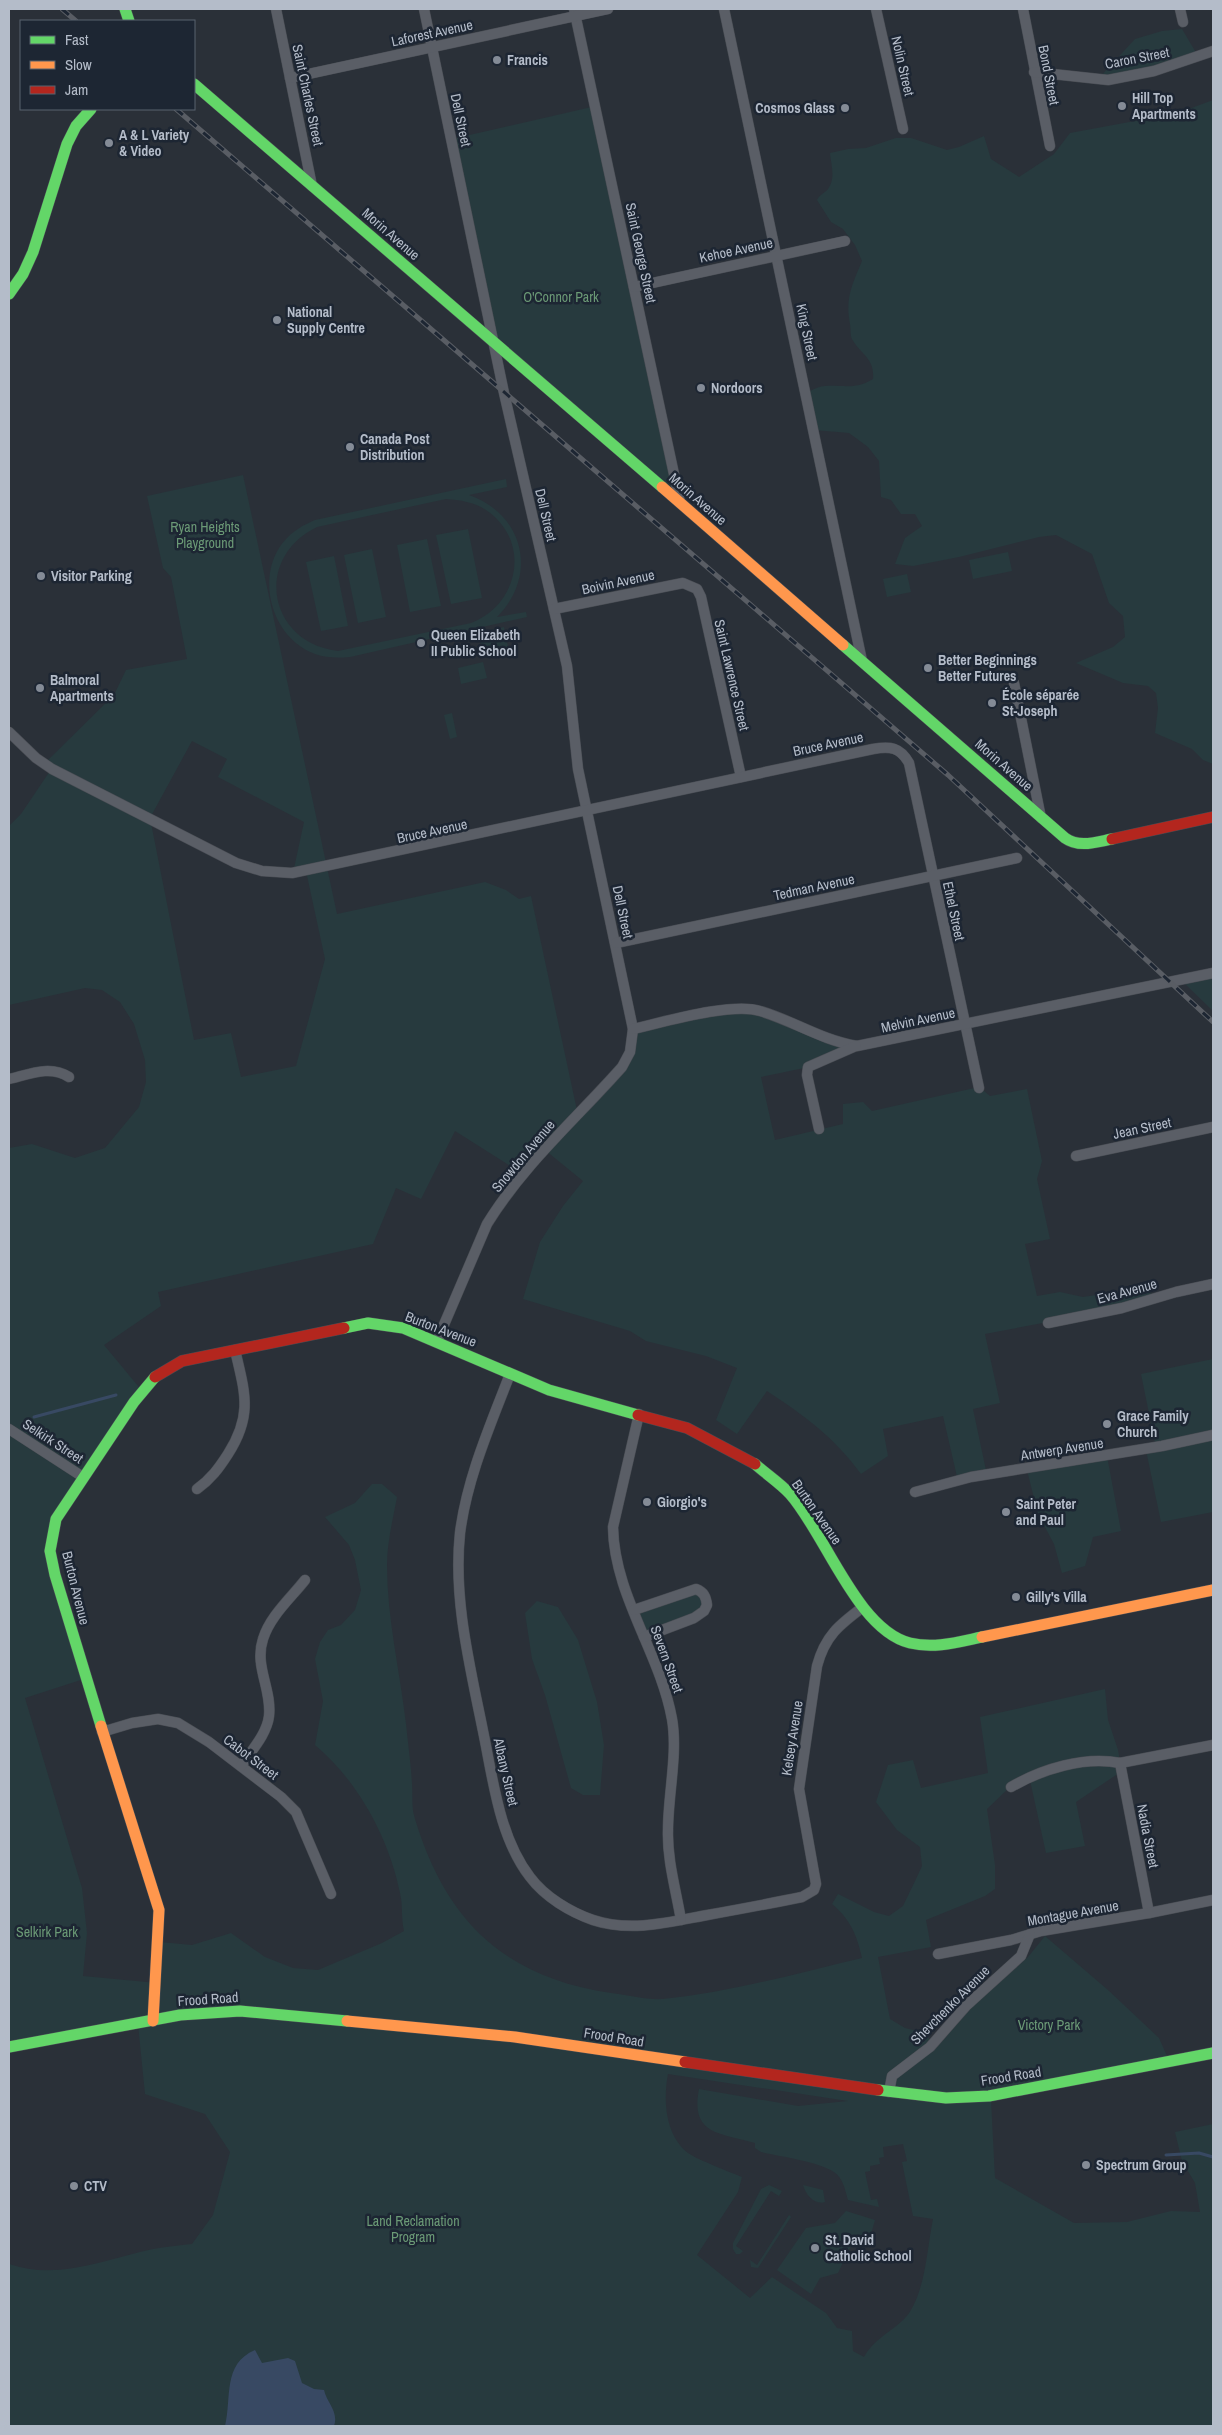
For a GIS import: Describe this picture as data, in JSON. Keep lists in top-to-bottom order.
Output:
{
  "streets": {
    "street": [
      "Laforest Avenue",
      "Caron Street",
      "Nolin Street",
      "Bond Street",
      "Saint Charles Street",
      "Dell Street",
      "Morin Avenue",
      "Kehoe Avenue",
      "Saint George Street",
      "King Street",
      "Boivin Avenue",
      "Saint Lawrence Street",
      "Bruce Avenue",
      "Tedman Avenue",
      "Ethel Street",
      "Melvin Avenue",
      "Jean Street",
      "Snowdon Avenue",
      "Eva Avenue",
      "Burton Avenue",
      "Selkirk Street",
      "Antwerp Avenue",
      "Severn Street",
      "Kelsey Avenue",
      "Cabot Street",
      "Albany Street",
      "Nadia Street",
      "Montague Avenue",
      "Frood Road",
      "Shevchenko Avenue"
    ]
  },
  "crossings": [
    ["Laforest Avenue", "Saint Charles Street"],
    ["Laforest Avenue", "Dell Street"],
    ["Laforest Avenue", "Saint George Street"],
    ["Caron Street", "Bond Street"],
    ["Saint Charles Street", "Morin Avenue"],
    ["Dell Street", "Morin Avenue"],
    ["Dell Street", "Boivin Avenue"],
    ["Dell Street", "Bruce Avenue"],
    ["Dell Street", "Tedman Avenue"],
    ["Dell Street", "Melvin Avenue"],
    ["Dell Street", "Snowdon Avenue"],
    ["Morin Avenue", "Saint George Street"],
    ["Morin Avenue", "King Street"],
    ["Kehoe Avenue", "Saint George Street"],
    ["Kehoe Avenue", "King Street"],
    ["Boivin Avenue", "Saint Lawrence Street"],
    ["Saint Lawrence Street", "Bruce Avenue"],
    ["Bruce Avenue", "Ethel Street"],
    ["Tedman Avenue", "Ethel Street"],
    ["Ethel Street", "Melvin Avenue"],
    ["Melvin Avenue", "Snowdon Avenue"],
    ["Snowdon Avenue", "Burton Avenue"],
    ["Burton Avenue", "Selkirk Street"],
    ["Burton Avenue", "Severn Street"],
    ["Burton Avenue", "Kelsey Avenue"],
    ["Burton Avenue", "Cabot Street"],
    ["Burton Avenue", "Albany Street"],
    ["Burton Avenue", "Frood Road"],
    ["Severn Street", "Albany Street"],
    ["Kelsey Avenue", "Albany Street"],
    ["Nadia Street", "Montague Avenue"],
    ["Montague Avenue", "Shevchenko Avenue"],
    ["Frood Road", "Shevchenko Avenue"]
  ],
  "parks": [
    "O'Connor Park",
    "Ryan Heights Playground",
    "Selkirk Park",
    "Victory Park",
    "Land Reclamation Program"
  ],
  "places": [
    "Francis",
    "Hill Top Apartments",
    "Cosmos Glass",
    "A & L Variety & Video",
    "National Supply Centre",
    "Nordoors",
    "Canada Post Distribution",
    "Visitor Parking",
    "Queen Elizabeth II Public School",
    "Better Beginnings Better Futures",
    "Balmoral Apartments",
    "École séparée St-Joseph",
    "Grace Family Church",
    "Giorgio's",
    "Saint Peter and Paul",
    "Gilly's Villa",
    "Spectrum Group",
    "CTV",
    "St. David Catholic School"
  ],
  "legend": ["Fast", "Slow", "Jam"]
}
